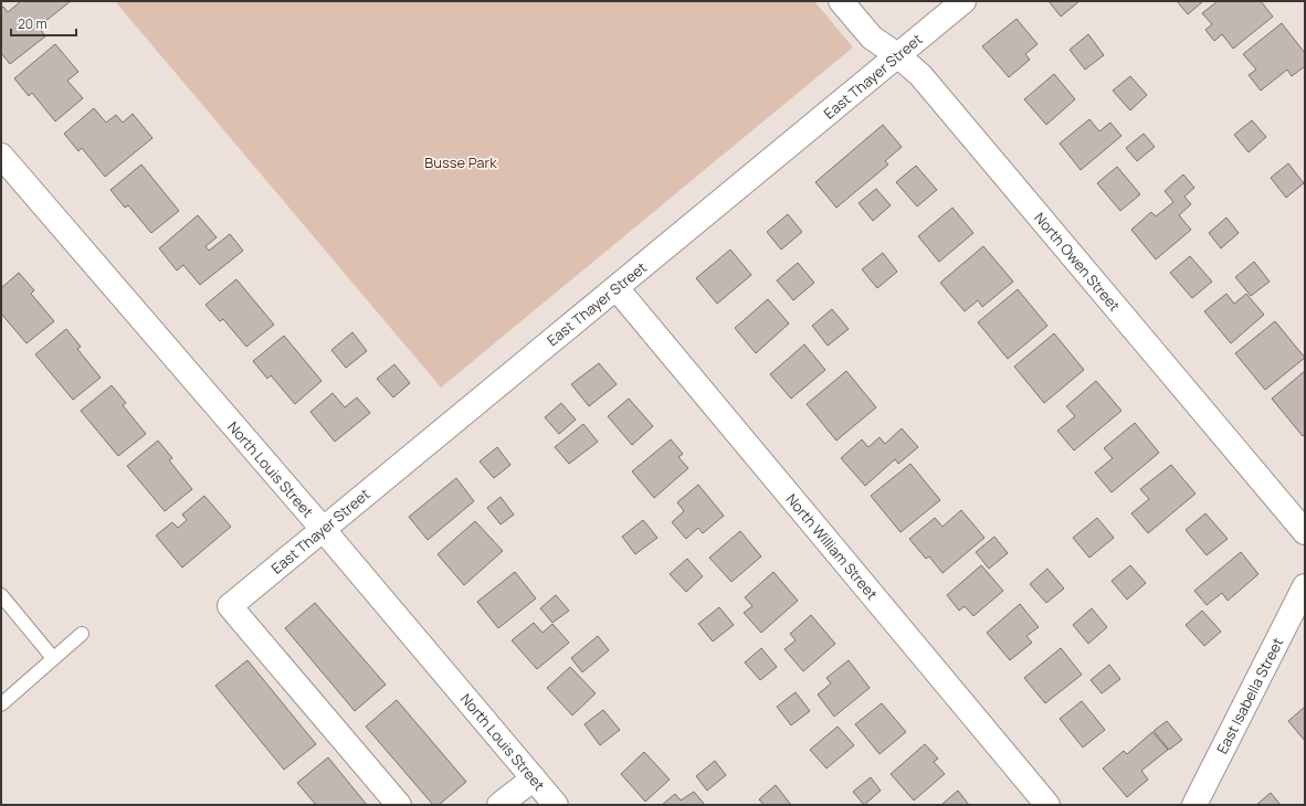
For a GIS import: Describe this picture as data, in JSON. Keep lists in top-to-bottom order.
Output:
{
  "streets": {
    "street": [
      "East Thayer Street",
      "North Owen Street",
      "North Louis Street",
      "North William Street",
      "East Isabella Street"
    ]
  },
  "crossings": [
    ["East Thayer Street", "North Owen Street"],
    ["East Thayer Street", "North Louis Street"],
    ["East Thayer Street", "North William Street"]
  ],
  "parks": ["Busse Park"],
  "scale_bar": "20 m"
}
